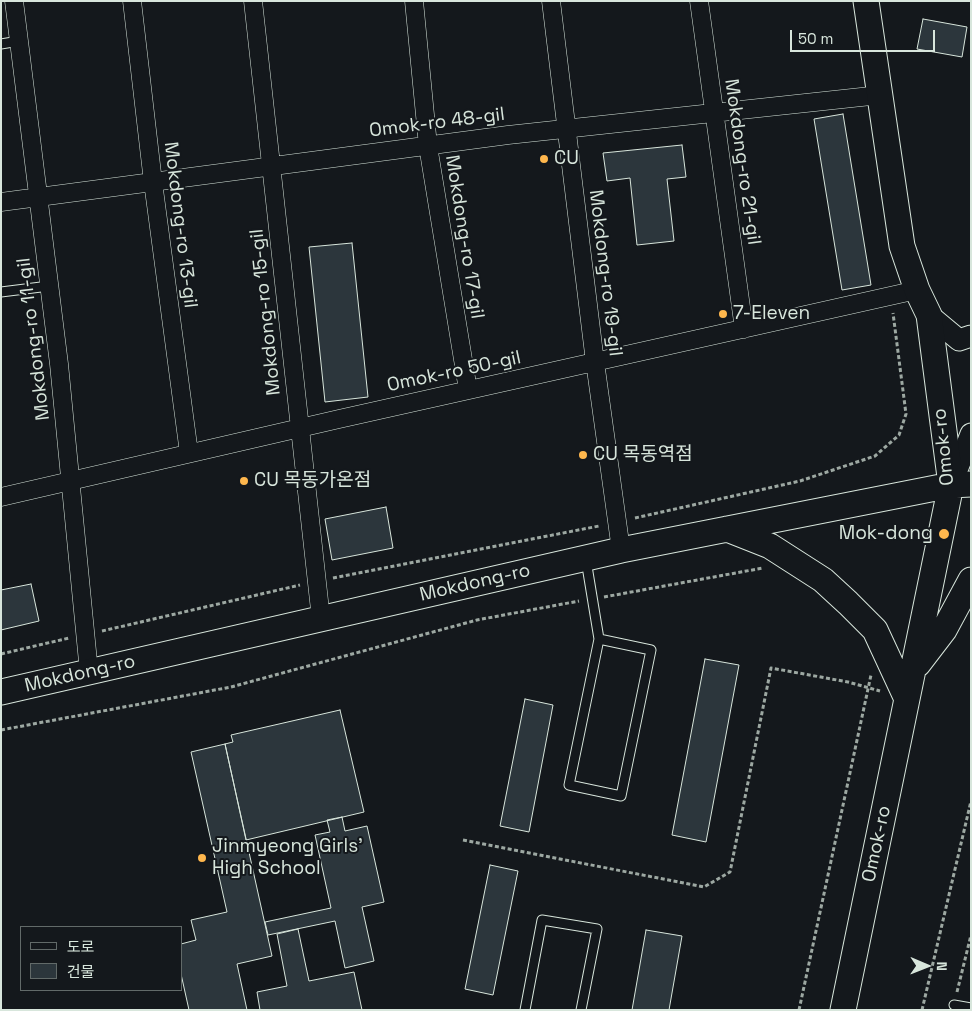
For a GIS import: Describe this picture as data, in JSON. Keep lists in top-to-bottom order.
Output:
{
  "streets": {
    "main road": ["Omok-ro", "Mokdong-ro"],
    "street": [
      "Omok-ro 48-gil",
      "Mokdong-ro 21-gil",
      "Mokdong-ro 13-gil",
      "Mokdong-ro 17-gil",
      "Mokdong-ro 19-gil",
      "Mokdong-ro 15-gil",
      "Mokdong-ro 11-gil",
      "Omok-ro 50-gil"
    ]
  },
  "crossings": [
    ["Omok-ro 48-gil", "Mokdong-ro 21-gil"],
    ["Omok-ro 48-gil", "Mokdong-ro 13-gil"],
    ["Omok-ro 48-gil", "Mokdong-ro 17-gil"],
    ["Omok-ro 48-gil", "Mokdong-ro 19-gil"],
    ["Omok-ro 48-gil", "Mokdong-ro 15-gil"],
    ["Omok-ro 48-gil", "Mokdong-ro 11-gil"],
    ["Omok-ro 48-gil", "Omok-ro"],
    ["Mokdong-ro 21-gil", "Omok-ro 50-gil"],
    ["Mokdong-ro 13-gil", "Omok-ro 50-gil"],
    ["Mokdong-ro 17-gil", "Omok-ro 50-gil"],
    ["Mokdong-ro 19-gil", "Omok-ro 50-gil"],
    ["Mokdong-ro 19-gil", "Mokdong-ro"],
    ["Mokdong-ro 15-gil", "Omok-ro 50-gil"],
    ["Mokdong-ro 15-gil", "Mokdong-ro"],
    ["Mokdong-ro 11-gil", "Omok-ro 50-gil"],
    ["Mokdong-ro 11-gil", "Mokdong-ro"],
    ["Omok-ro 50-gil", "Omok-ro"],
    ["Omok-ro", "Mokdong-ro"]
  ],
  "places": [
    "CU",
    "7-Eleven",
    "CU 목동역점",
    "CU 목동가온점",
    "Mok-dong",
    "Jinmyeong Girls’ High School"
  ],
  "legend": ["도로", "건물"],
  "scale_bar": "50 m",
  "north": "right"
}
